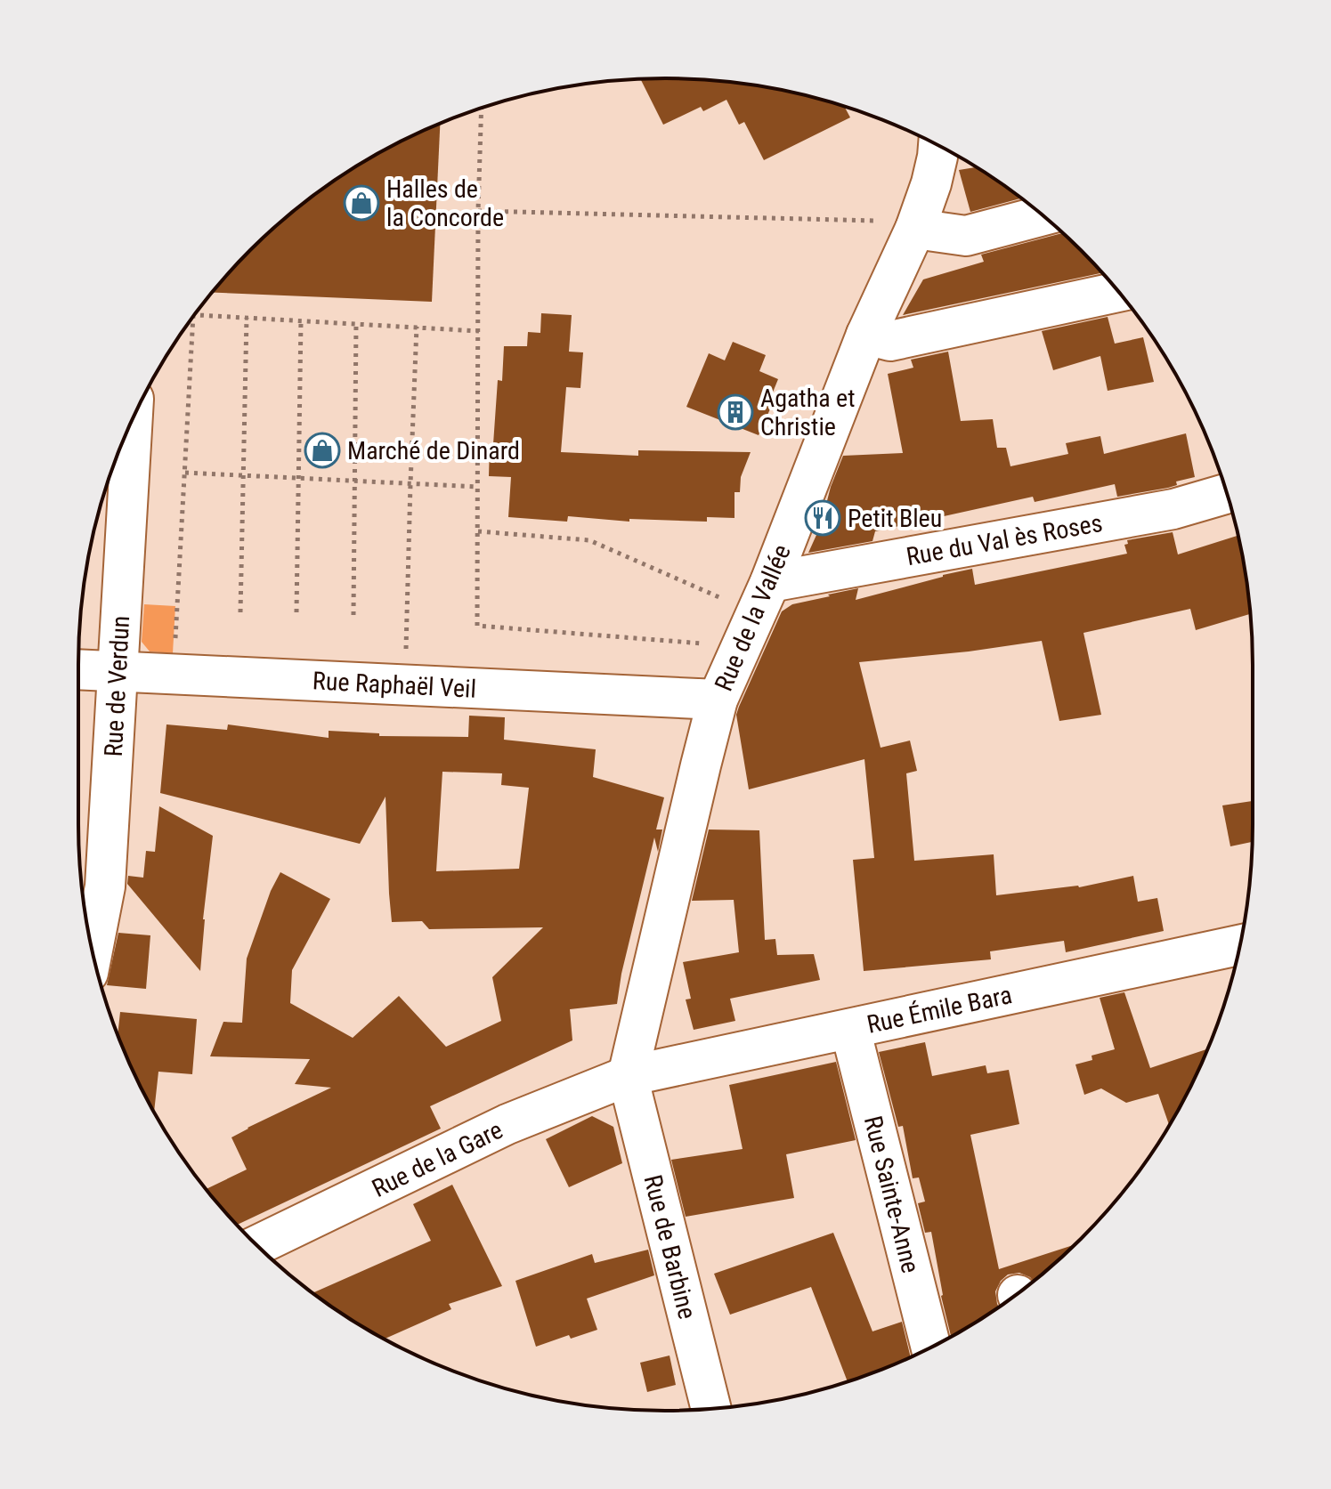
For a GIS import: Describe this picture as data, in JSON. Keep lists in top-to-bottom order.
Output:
{
  "streets": {
    "street": [
      "Rue du Val ès Roses",
      "Rue de la Vallée",
      "Rue Raphaël Veil",
      "Rue de Verdun",
      "Rue Émile Bara",
      "Rue de la Gare",
      "Rue Sainte-Anne",
      "Rue de Barbine"
    ]
  },
  "crossings": [
    ["Rue du Val ès Roses", "Rue de la Vallée"],
    ["Rue de la Vallée", "Rue Raphaël Veil"],
    ["Rue de la Vallée", "Rue Émile Bara"],
    ["Rue de la Vallée", "Rue de la Gare"],
    ["Rue de la Vallée", "Rue de Barbine"],
    ["Rue Raphaël Veil", "Rue de Verdun"],
    ["Rue Émile Bara", "Rue de la Gare"],
    ["Rue Émile Bara", "Rue Sainte-Anne"],
    ["Rue Émile Bara", "Rue de Barbine"],
    ["Rue de la Gare", "Rue de Barbine"]
  ],
  "places": {
    "shop": ["Halles de la Concorde", "Marché de Dinard"],
    "building": ["Agatha et Christie"],
    "restaurant": ["Petit Bleu"]
  }
}
